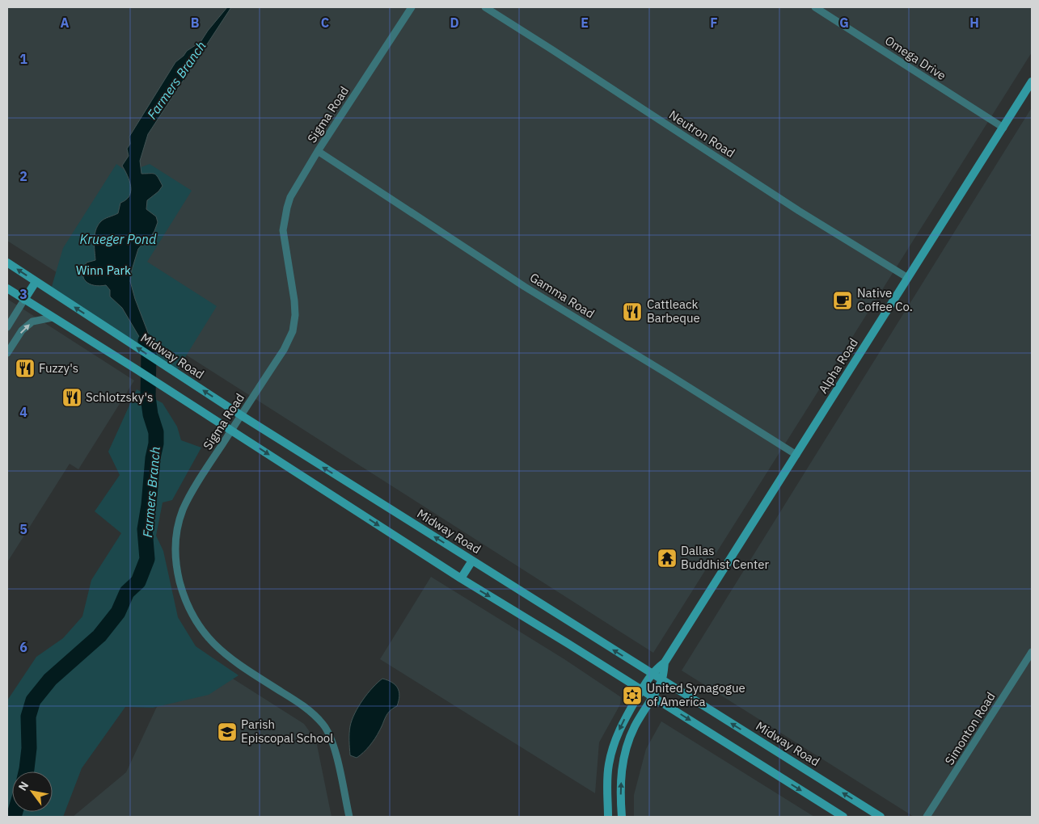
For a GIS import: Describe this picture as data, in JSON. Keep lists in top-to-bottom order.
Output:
{
  "streets": {
    "main road": ["Midway Road", "Alpha Road"],
    "street": [
      "Omega Drive",
      "Sigma Road",
      "Neutron Road",
      "Gamma Road",
      "Simonton Road"
    ]
  },
  "crossings": [
    ["Omega Drive", "Alpha Road"],
    ["Sigma Road", "Gamma Road"],
    ["Sigma Road", "Midway Road"],
    ["Neutron Road", "Alpha Road"],
    ["Gamma Road", "Alpha Road"],
    ["Midway Road", "Alpha Road"]
  ],
  "water": ["Farmers Branch", "Krueger Pond"],
  "parks": ["Winn Park"],
  "places": {
    "cafe": ["Native Coffee Co."],
    "restaurant": ["Cattleack Barbeque", "Fuzzy's", "Schlotzsky's"],
    "temple": ["Dallas Buddhist Center"],
    "synagogue": ["United Synagogue of America"],
    "school or university": ["Parish Episcopal School"]
  },
  "north": "top left",
  "grid": {
    "columns": [
      "A",
      "B",
      "C",
      "D",
      "E",
      "F",
      "G",
      "H"
    ],
    "rows": [
      "1",
      "2",
      "3",
      "4",
      "5",
      "6"
    ]
  }
}
